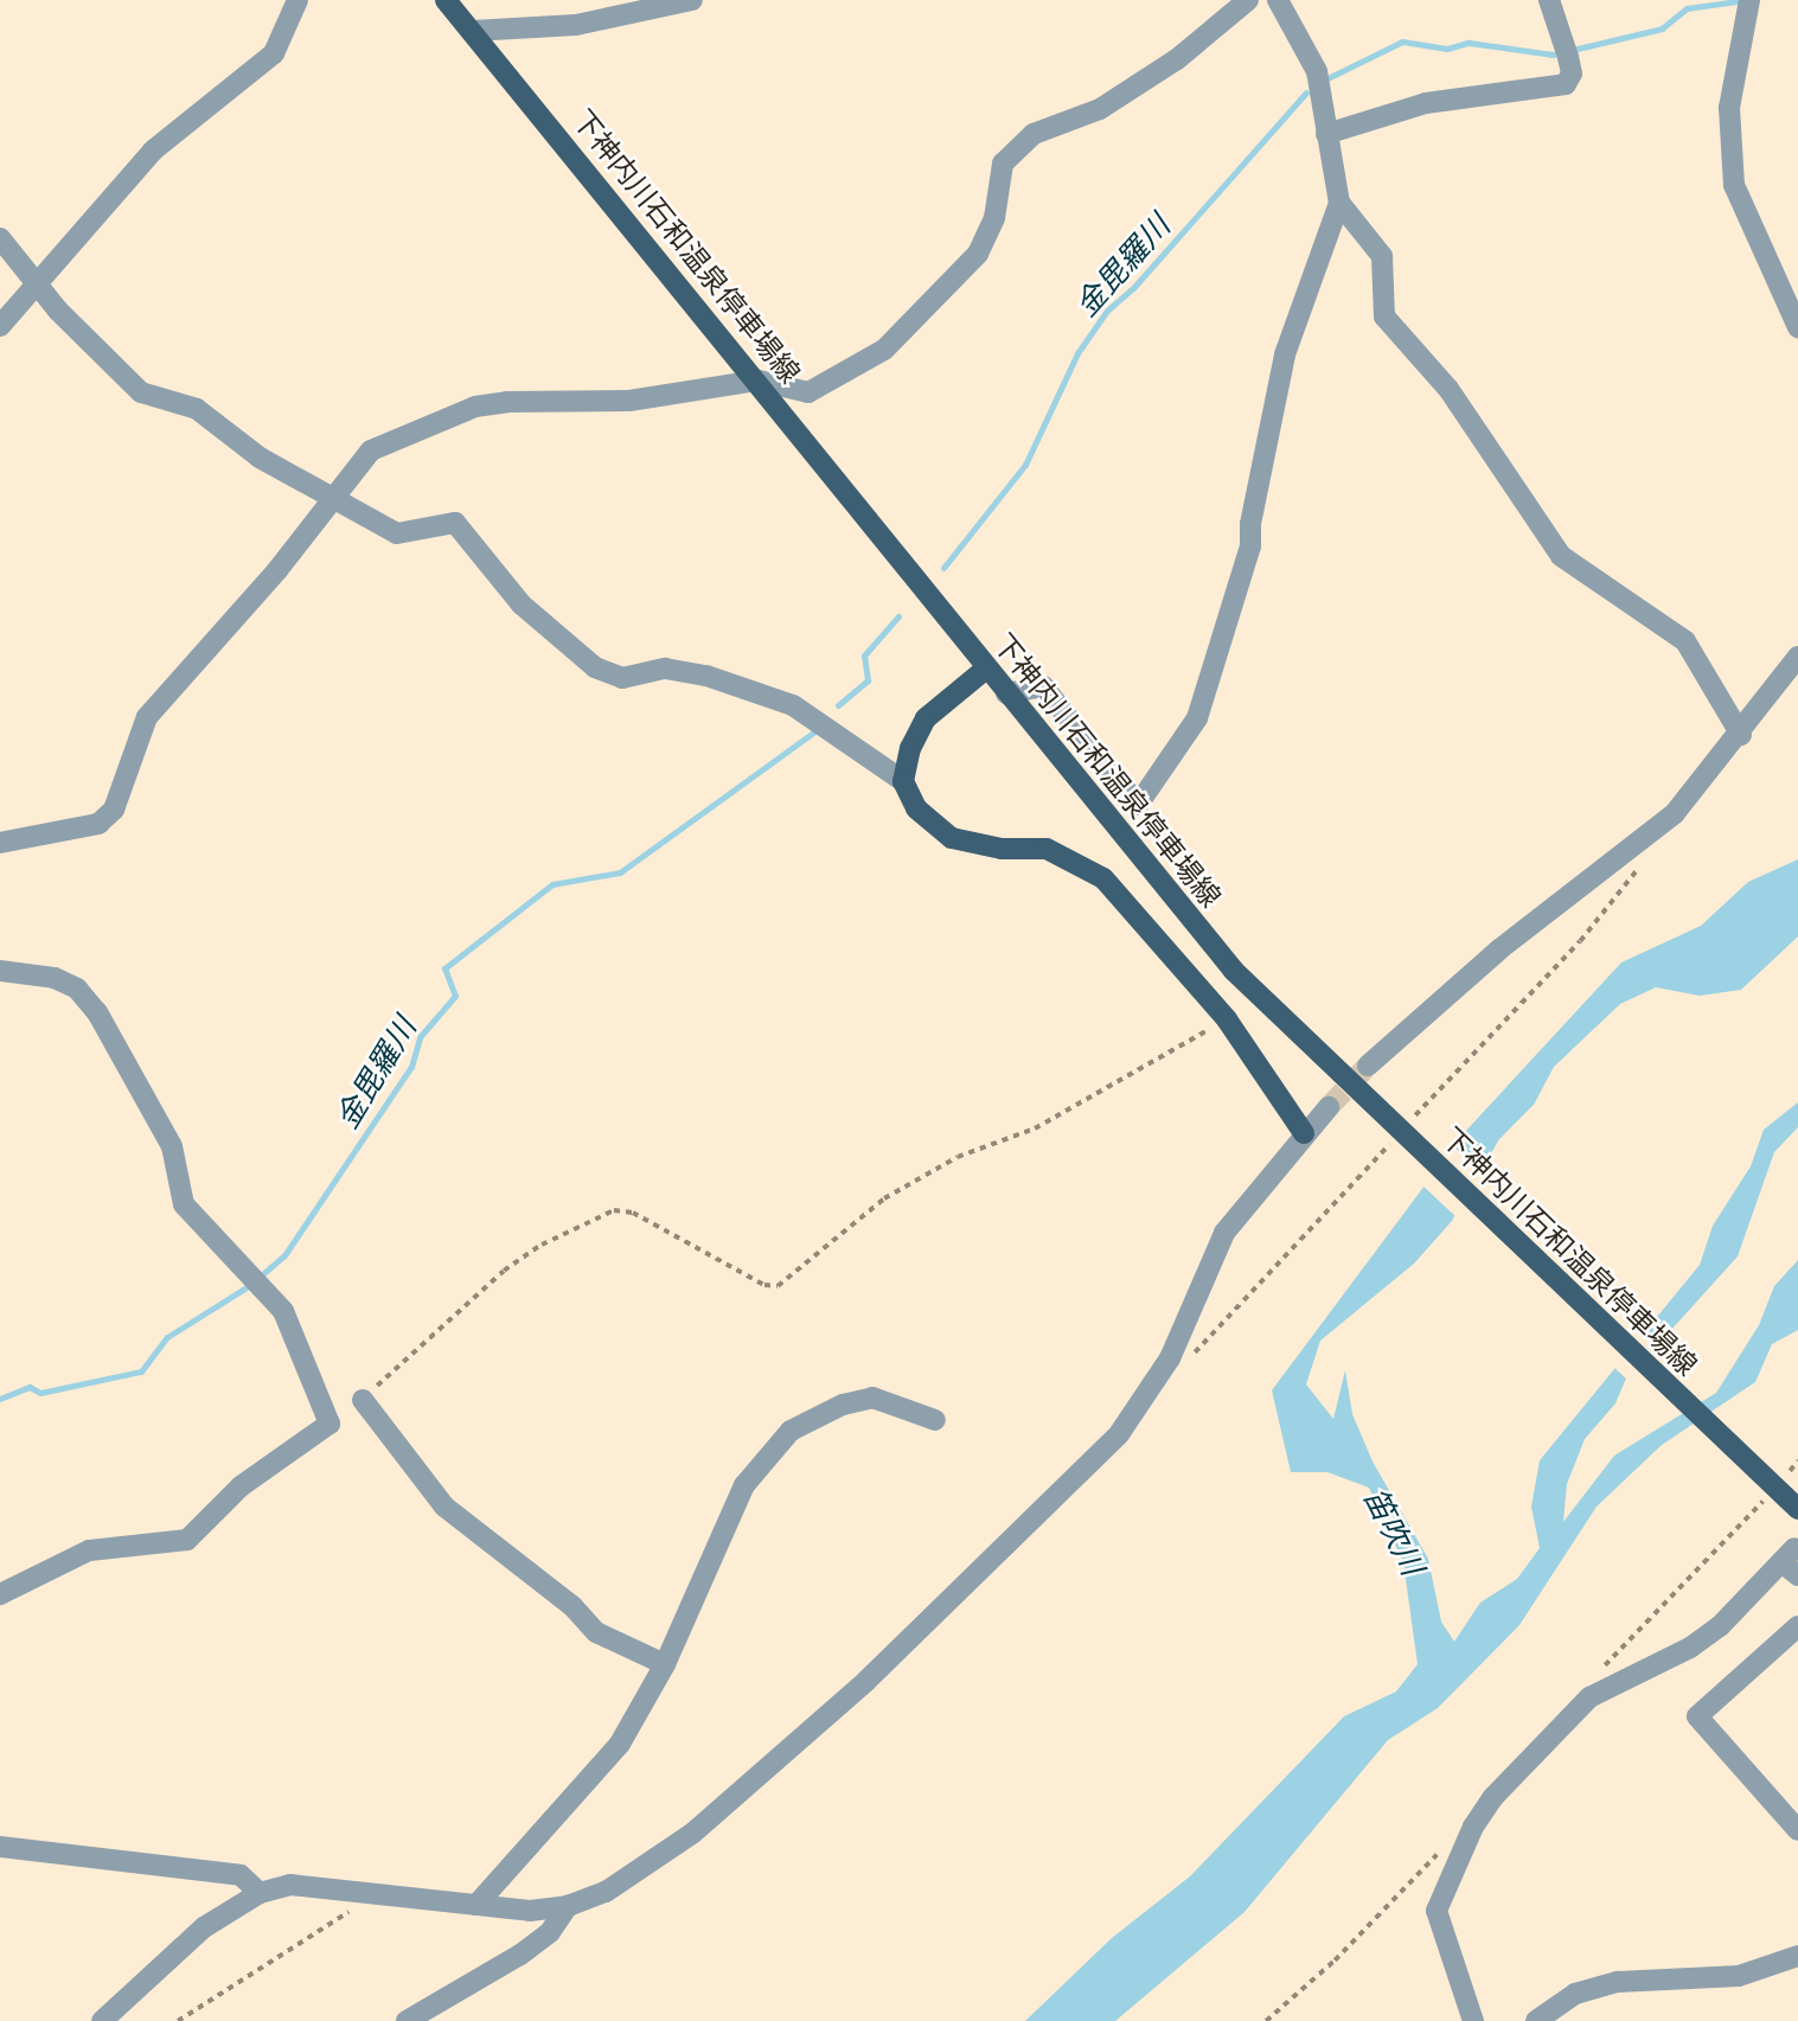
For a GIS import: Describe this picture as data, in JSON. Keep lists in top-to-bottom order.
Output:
{
  "streets": {
    "main road": ["下神内川石和温泉停車場線"]
  },
  "water": ["金毘羅川", "笛吹川"]
}
